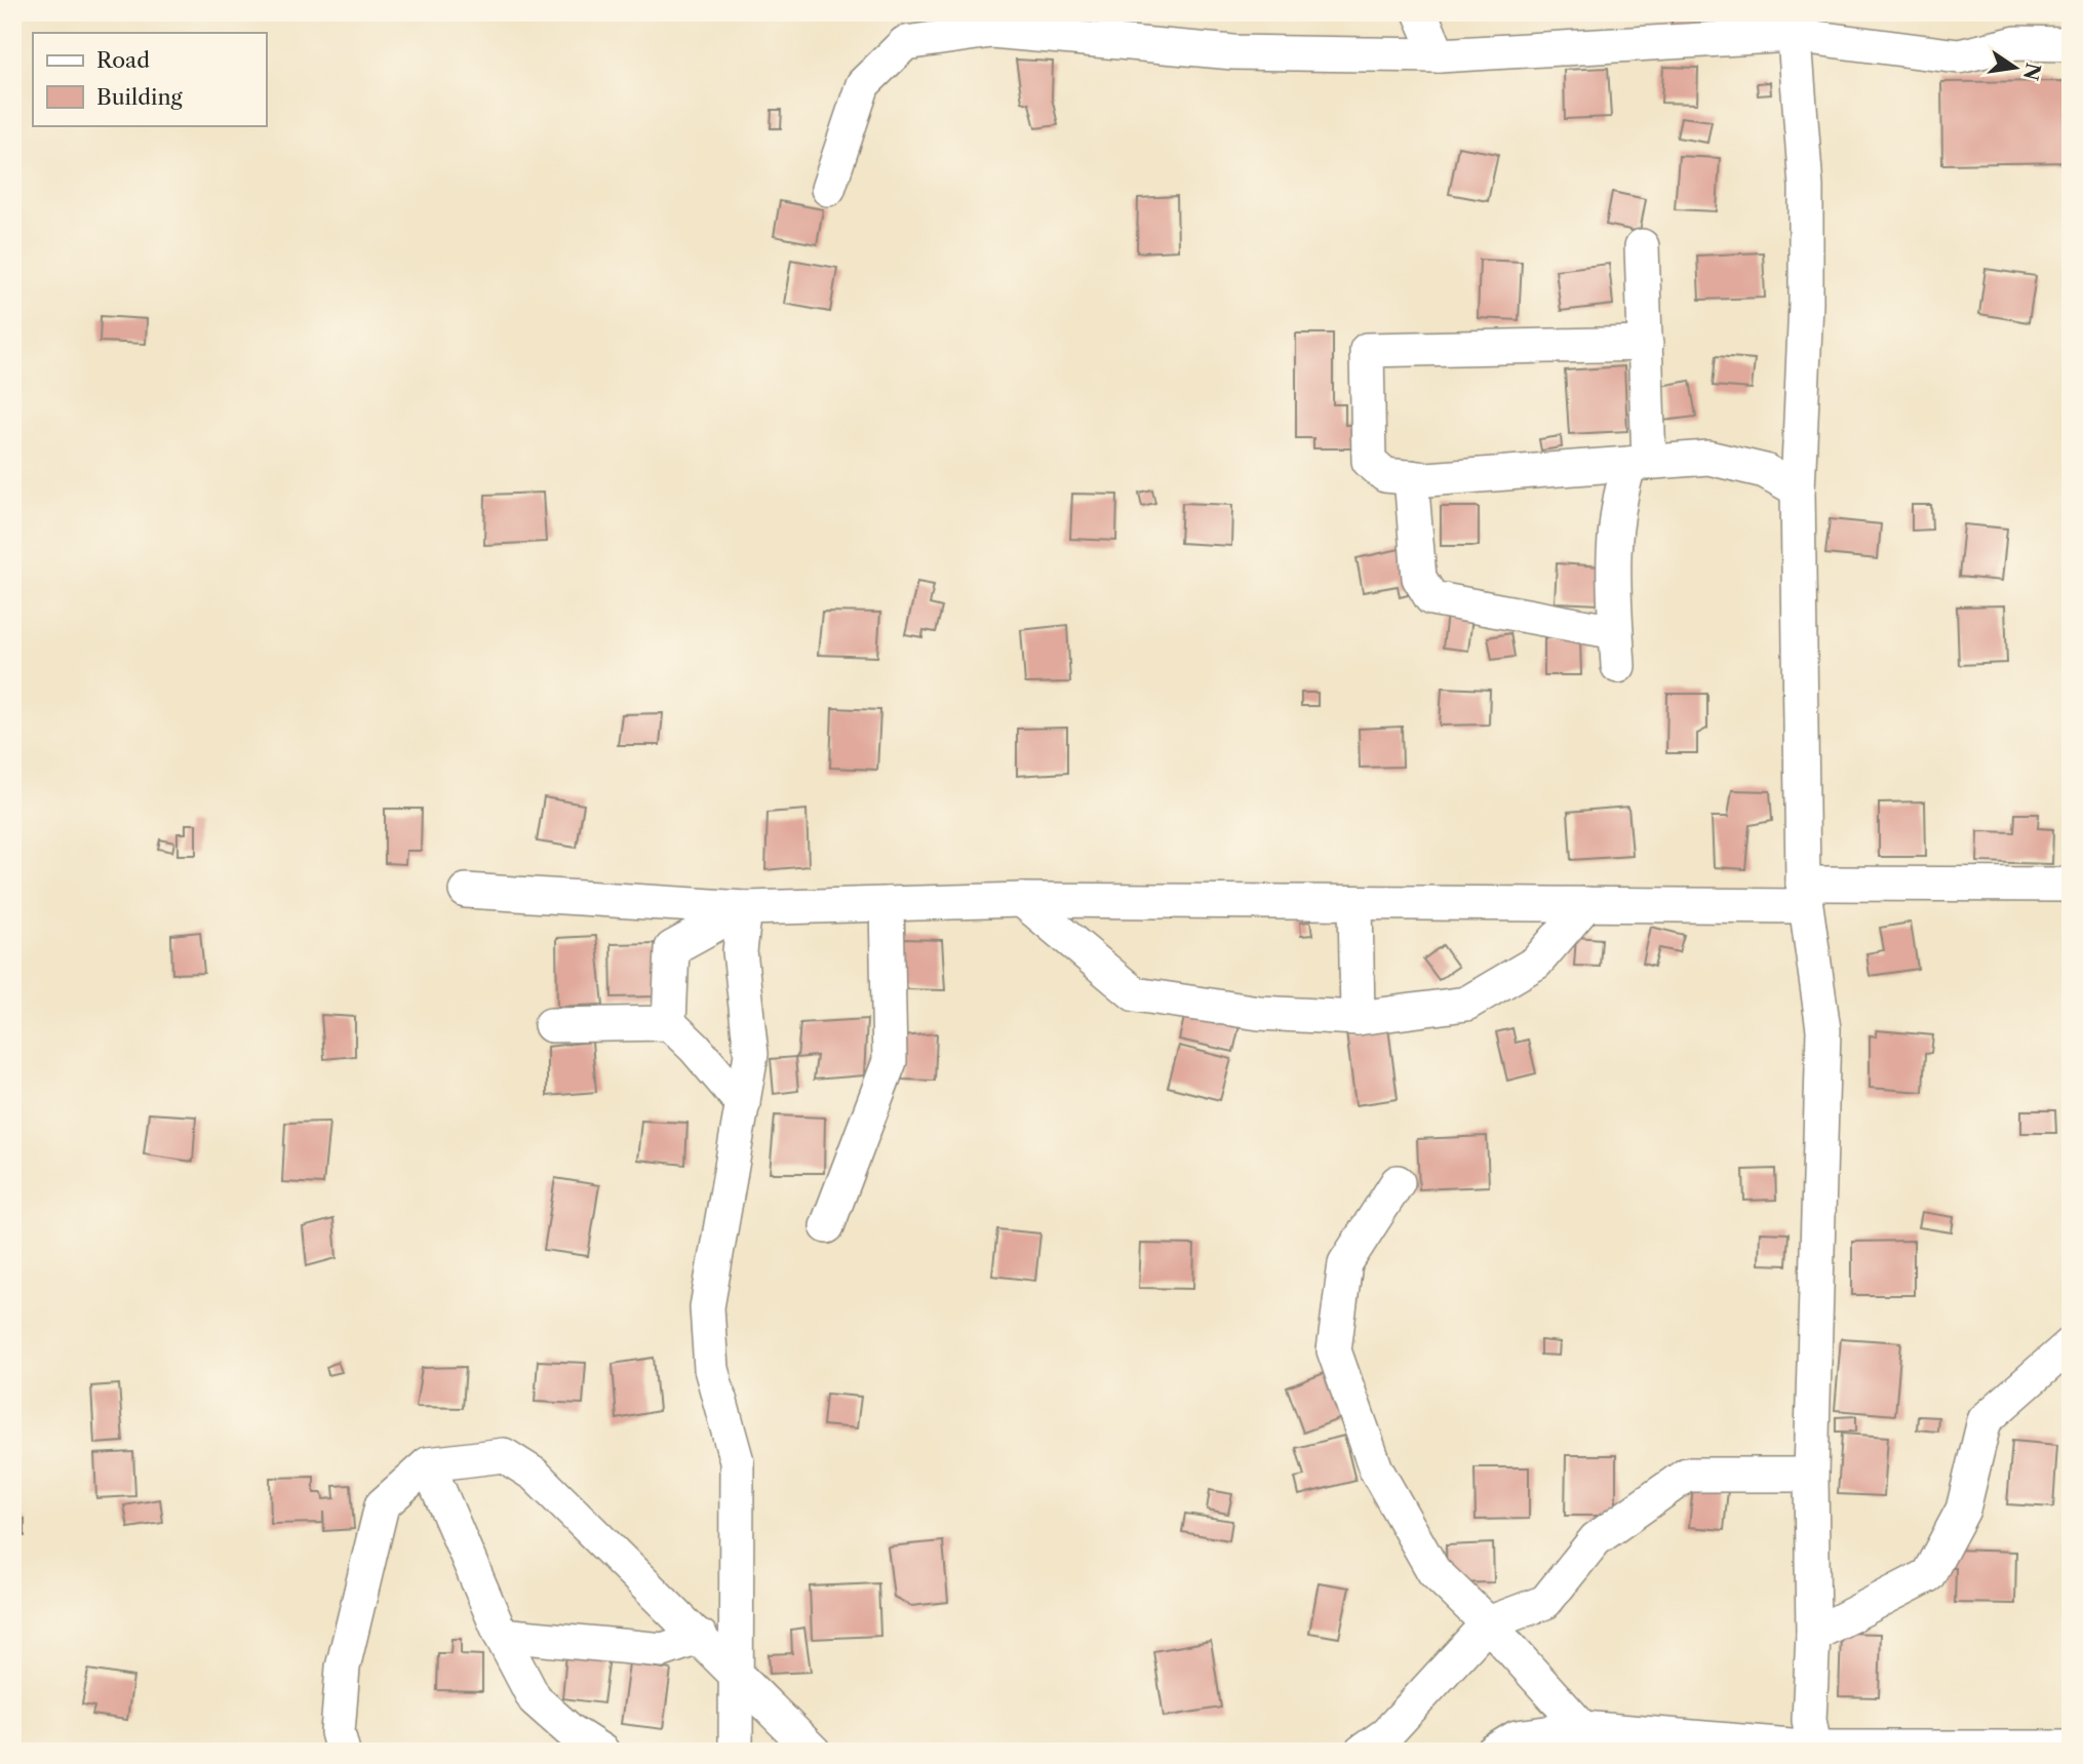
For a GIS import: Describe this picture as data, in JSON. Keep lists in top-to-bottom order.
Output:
{
  "legend": ["Road", "Building"],
  "north": "right"
}
